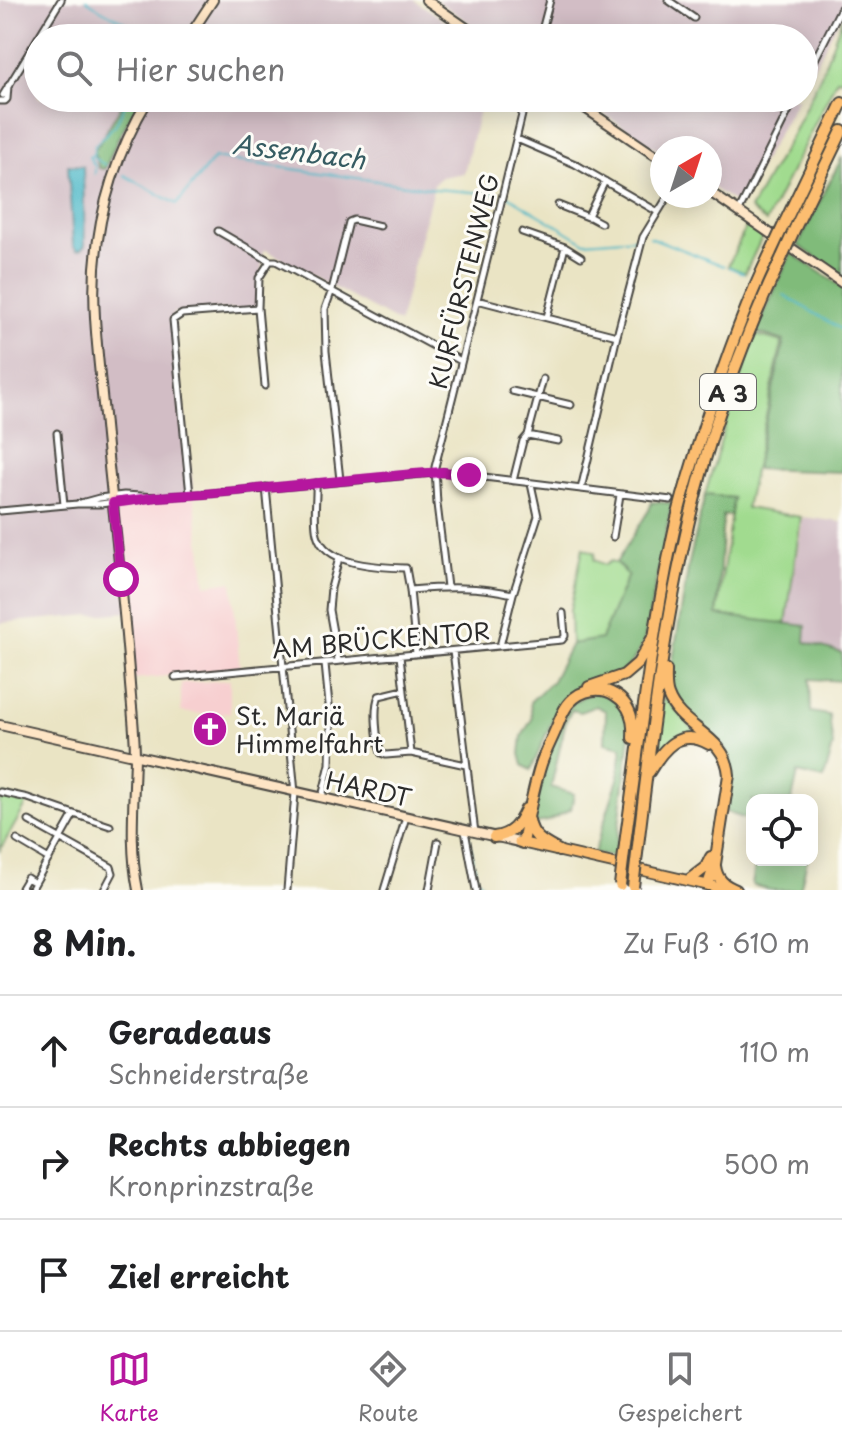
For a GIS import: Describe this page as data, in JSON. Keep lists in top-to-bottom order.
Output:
{
  "streets": {
    "highway": ["A 3"],
    "main road": ["HARDT"],
    "street": ["KURFÜRSTENWEG", "AM BRÜCKENTOR"]
  },
  "water": ["Assenbach"],
  "places": {
    "church": ["St. Mariä Himmelfahrt"]
  },
  "north": "top right",
  "page": {
    "search": "Hier suchen",
    "heading": ["8 Min.", "Zu Fuß · 610 m"],
    "list": [
      ["Geradeaus", "Schneiderstraße", "110 m"],
      ["Rechts abbiegen", "Kronprinzstraße", "500 m"],
      "Ziel erreicht"
    ],
    "nav": ["Karte", "Route", "Gespeichert"]
  }
}
